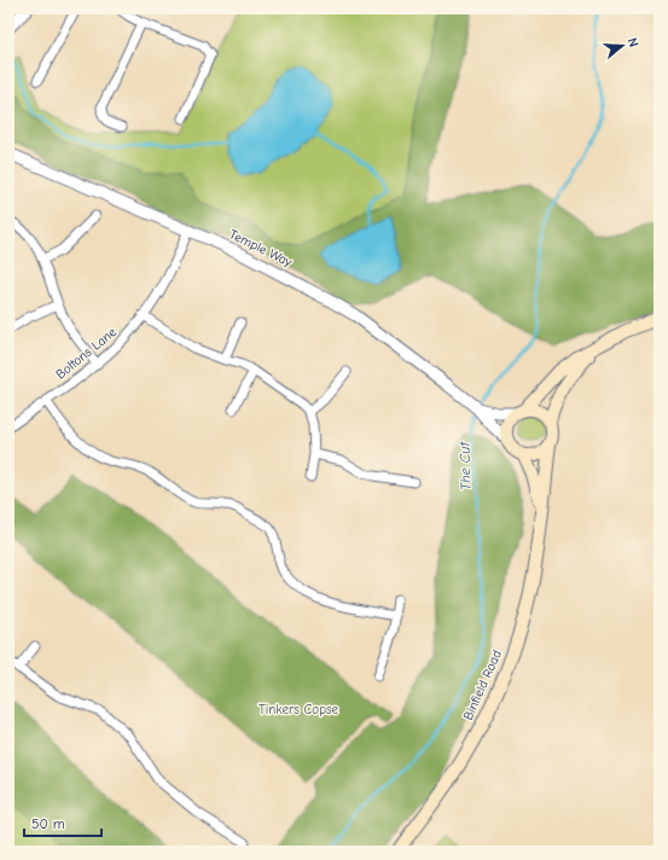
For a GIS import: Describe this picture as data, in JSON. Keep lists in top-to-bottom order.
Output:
{
  "streets": {
    "main road": ["Binfield Road"],
    "street": ["Temple Way", "Boltons Lane"]
  },
  "crossings": [
    ["Temple Way", "Boltons Lane"],
    ["Temple Way", "Binfield Road"]
  ],
  "water": ["The Cut"],
  "parks": ["Tinkers Copse"],
  "scale_bar": "50 m",
  "north": "right"
}
